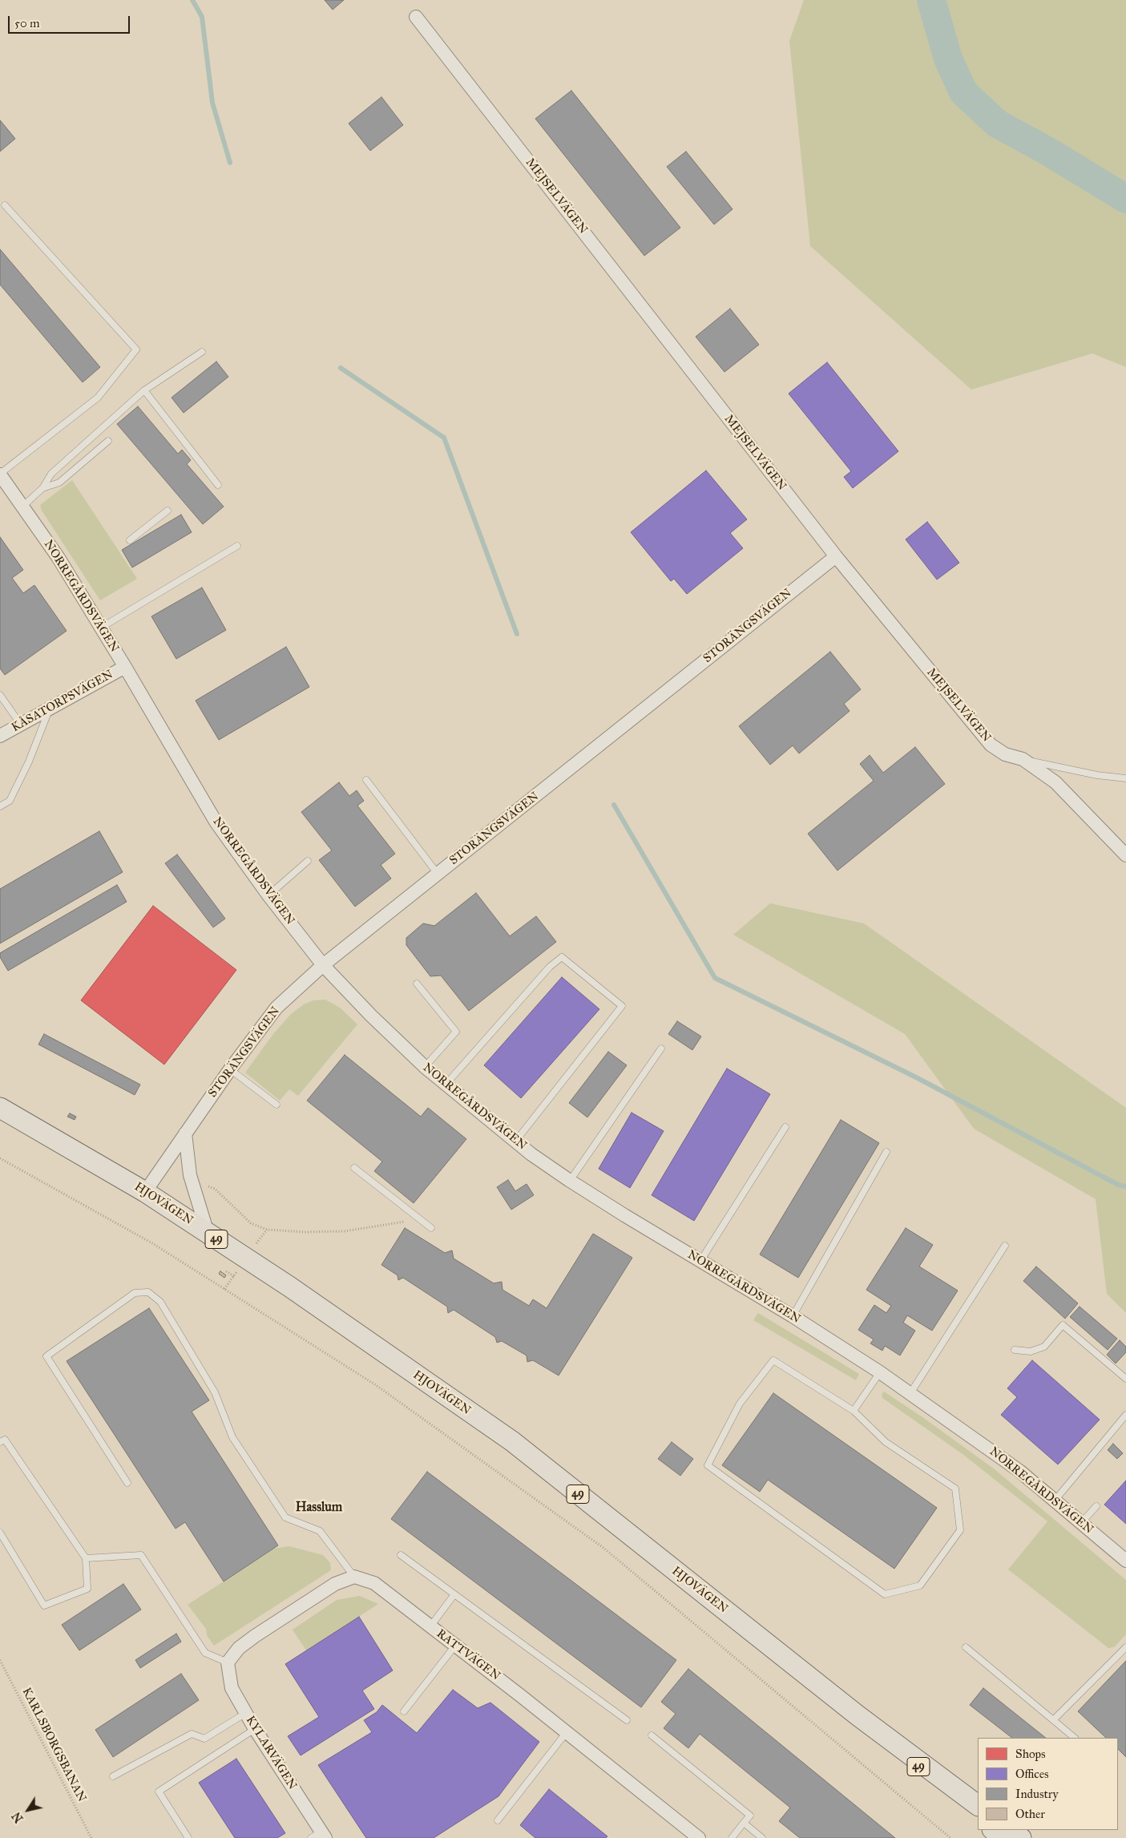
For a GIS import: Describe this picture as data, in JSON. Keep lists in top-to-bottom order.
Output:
{
  "streets": {
    "main road": ["HJOVÄGEN", "49"],
    "street": [
      "MEJSELVÄGEN",
      "NORREGÅRDSVÄGEN",
      "STORÄNGSVÄGEN",
      "KÅSATORPSVÄGEN",
      "RATTVÄGEN",
      "KYLARVÄGEN"
    ],
    "path": ["KARLSBORGSBANAN"]
  },
  "crossings": [
    ["MEJSELVÄGEN", "STORÄNGSVÄGEN"],
    ["NORREGÅRDSVÄGEN", "STORÄNGSVÄGEN"],
    ["NORREGÅRDSVÄGEN", "KÅSATORPSVÄGEN"],
    ["STORÄNGSVÄGEN", "HJOVÄGEN"]
  ],
  "districts": ["Hasslum"],
  "legend": [
    "Shops",
    "Offices",
    "Industry",
    "Other"
  ],
  "scale_bar": "50 m",
  "north": "bottom left"
}
